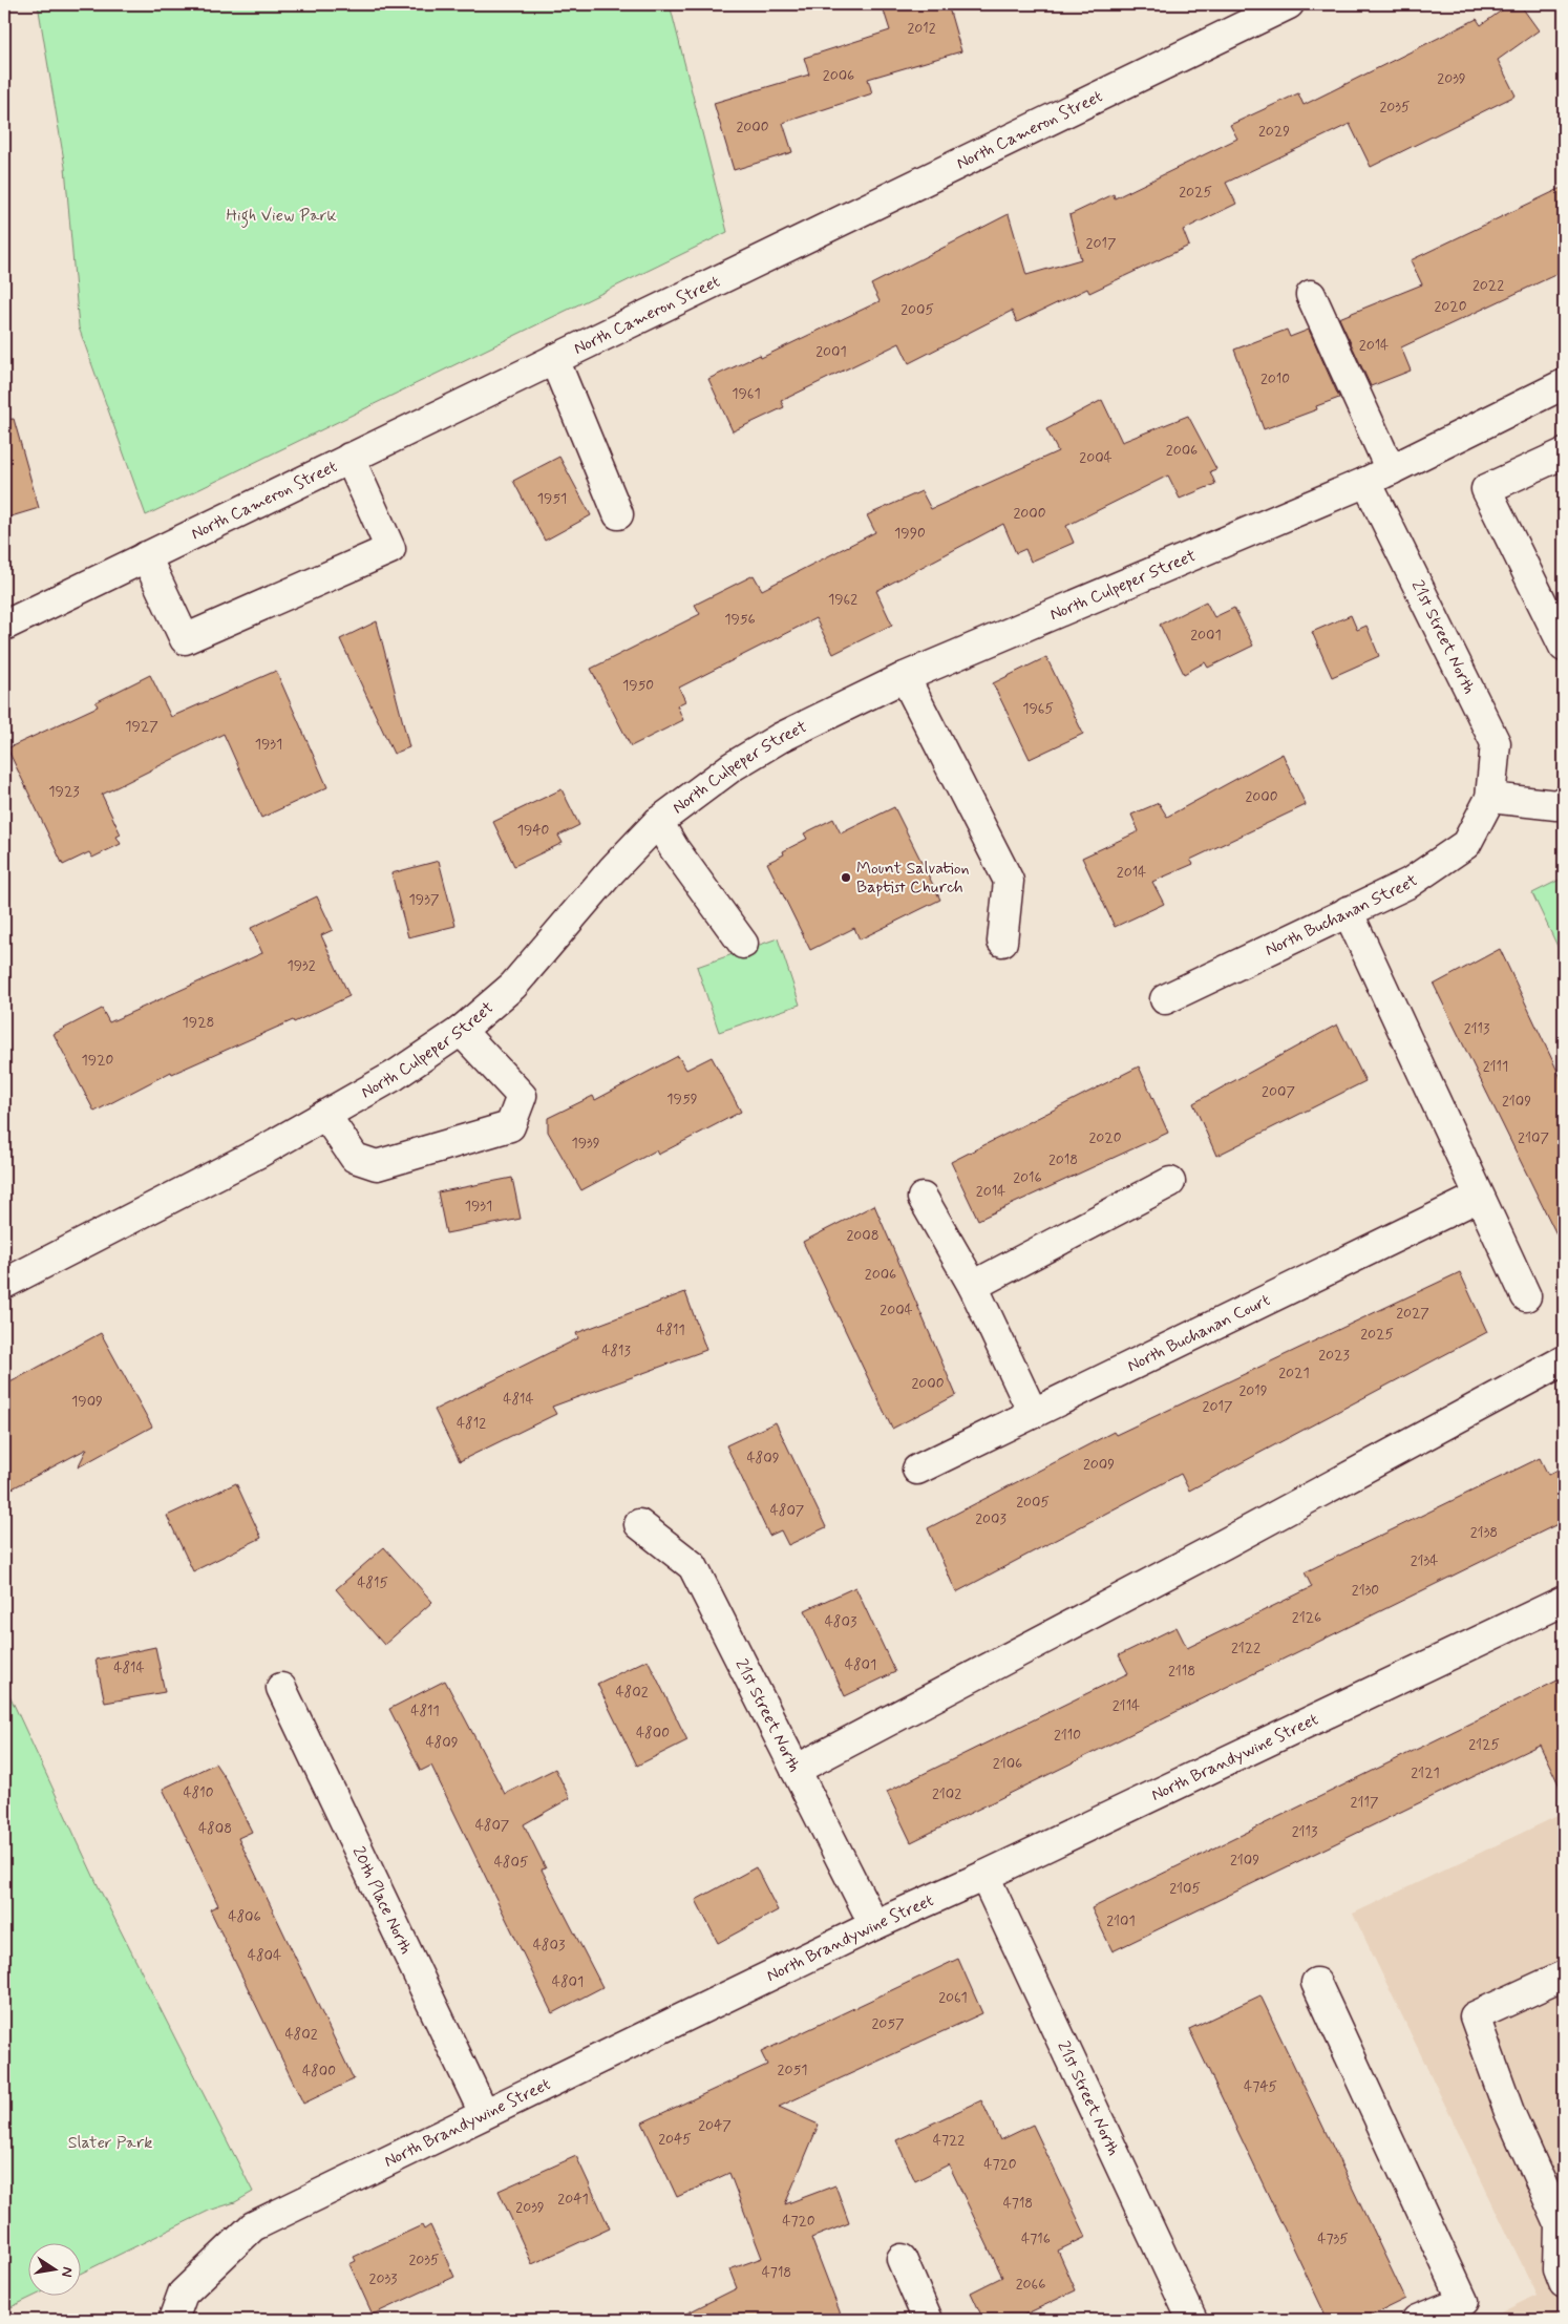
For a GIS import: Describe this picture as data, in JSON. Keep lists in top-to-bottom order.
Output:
{
  "streets": {
    "street": [
      "North Cameron Street",
      "North Culpeper Street",
      "21st Street North",
      "North Buchanan Street",
      "North Buchanan Court",
      "North Brandywine Street",
      "20th Place North"
    ]
  },
  "crossings": [
    ["North Culpeper Street", "21st Street North"],
    ["21st Street North", "North Buchanan Street"],
    ["21st Street North", "North Brandywine Street"],
    ["North Brandywine Street", "20th Place North"]
  ],
  "parks": ["High View Park", "Slater Park"],
  "places": ["Mount Salvation Baptist Church"],
  "house_numbers": [
    "2012",
    "2006",
    "2039",
    "2035",
    "2000",
    "2029",
    "2025",
    "2017",
    "2022",
    "2020",
    "2005",
    "2014",
    "2001",
    "2010",
    "1961",
    "2006",
    "2004",
    "1951",
    "2000",
    "1990",
    "1962",
    "1956",
    "2001",
    "1950",
    "1965",
    "1927",
    "1931",
    "1923",
    "2000",
    "1940",
    "2014",
    "1937",
    "1932",
    "1928",
    "2113",
    "1920",
    "2111",
    "2007",
    "1959",
    "2109",
    "2020",
    "2107",
    "1939",
    "2018",
    "2016",
    "2014",
    "1931",
    "2008",
    "2006",
    "2004",
    "2027",
    "4811",
    "2025",
    "4813",
    "2023",
    "2021",
    "2000",
    "2019",
    "4814",
    "1909",
    "2017",
    "4812",
    "4809",
    "2009",
    "2005",
    "4807",
    "2003",
    "2138",
    "2134",
    "4815",
    "2130",
    "2126",
    "4803",
    "2122",
    "4801",
    "4814",
    "2118",
    "4802",
    "2114",
    "4811",
    "4800",
    "2110",
    "4809",
    "2125",
    "2106",
    "2121",
    "4810",
    "2102",
    "2117",
    "4807",
    "4808",
    "2113",
    "2109",
    "4805",
    "2105",
    "4806",
    "2101",
    "4803",
    "4804",
    "4801",
    "2061",
    "2057",
    "4802",
    "2051",
    "4800",
    "4745",
    "2047",
    "2045",
    "4722",
    "4720",
    "2041",
    "4718",
    "2039",
    "4720",
    "4716",
    "4735",
    "2035",
    "4718",
    "2033",
    "2066"
  ],
  "north": "right"
}
